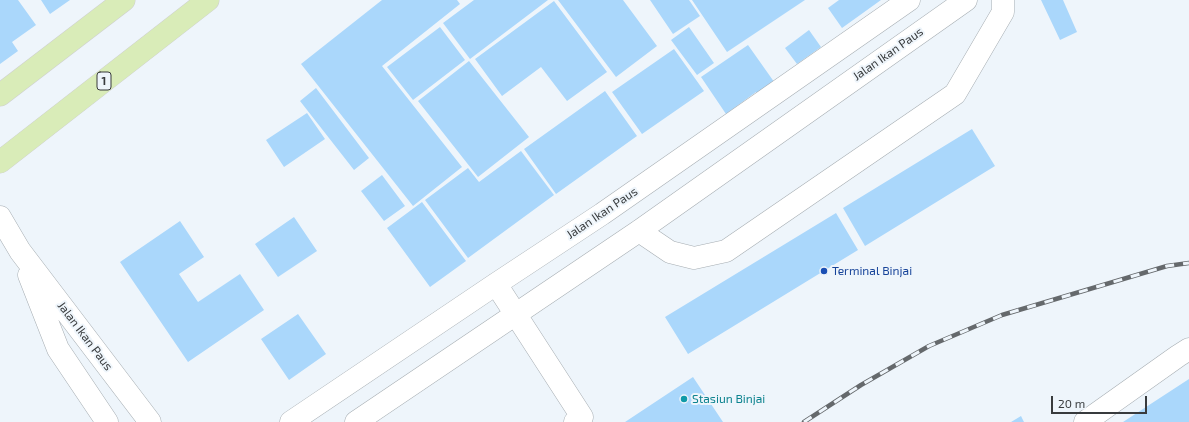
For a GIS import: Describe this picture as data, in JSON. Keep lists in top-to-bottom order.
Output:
{
  "streets": {
    "main road": ["1"],
    "street": ["Jalan Ikan Paus"]
  },
  "places": ["Terminal Binjai", "Stasiun Binjai"],
  "scale_bar": "20 m"
}
